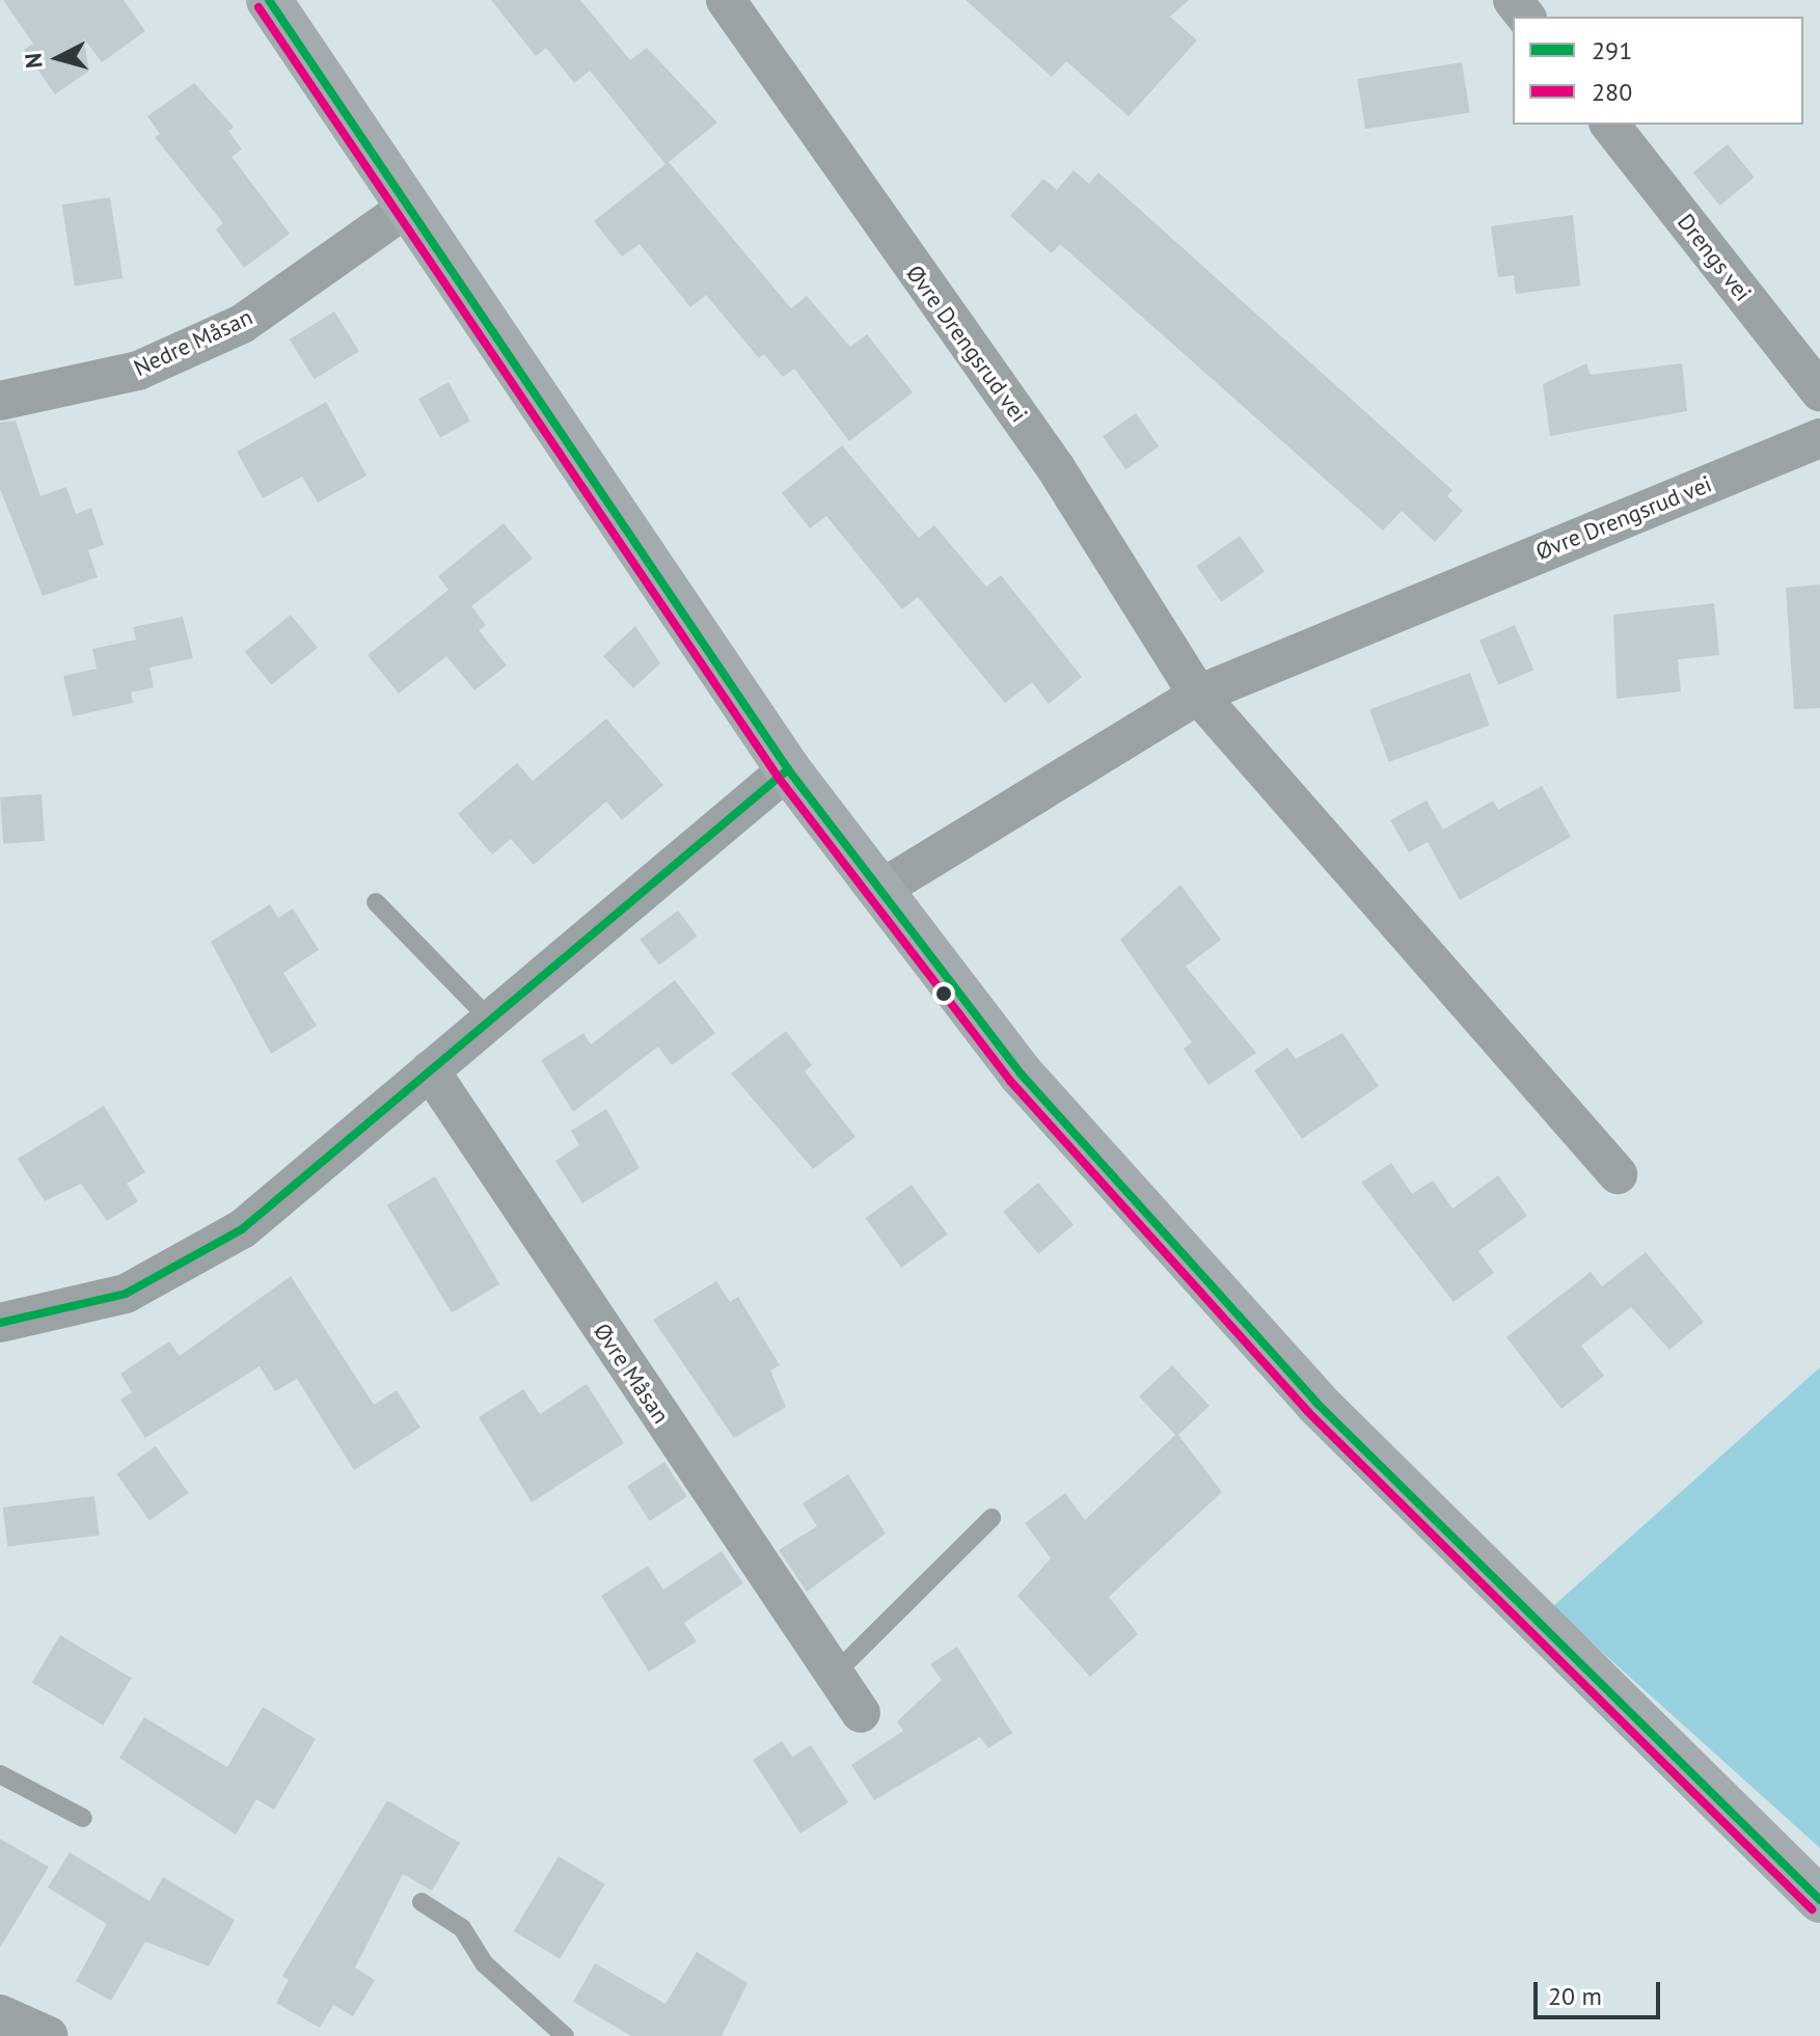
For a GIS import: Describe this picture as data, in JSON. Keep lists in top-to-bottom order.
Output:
{
  "streets": {
    "street": [
      "Drengs vei",
      "Nedre Måsan",
      "Øvre Drengsrud vei",
      "Øvre Måsan"
    ]
  },
  "lines": ["transit line 291", "transit line 280"],
  "legend": ["291", "280"],
  "scale_bar": "20 m",
  "north": "left"
}
